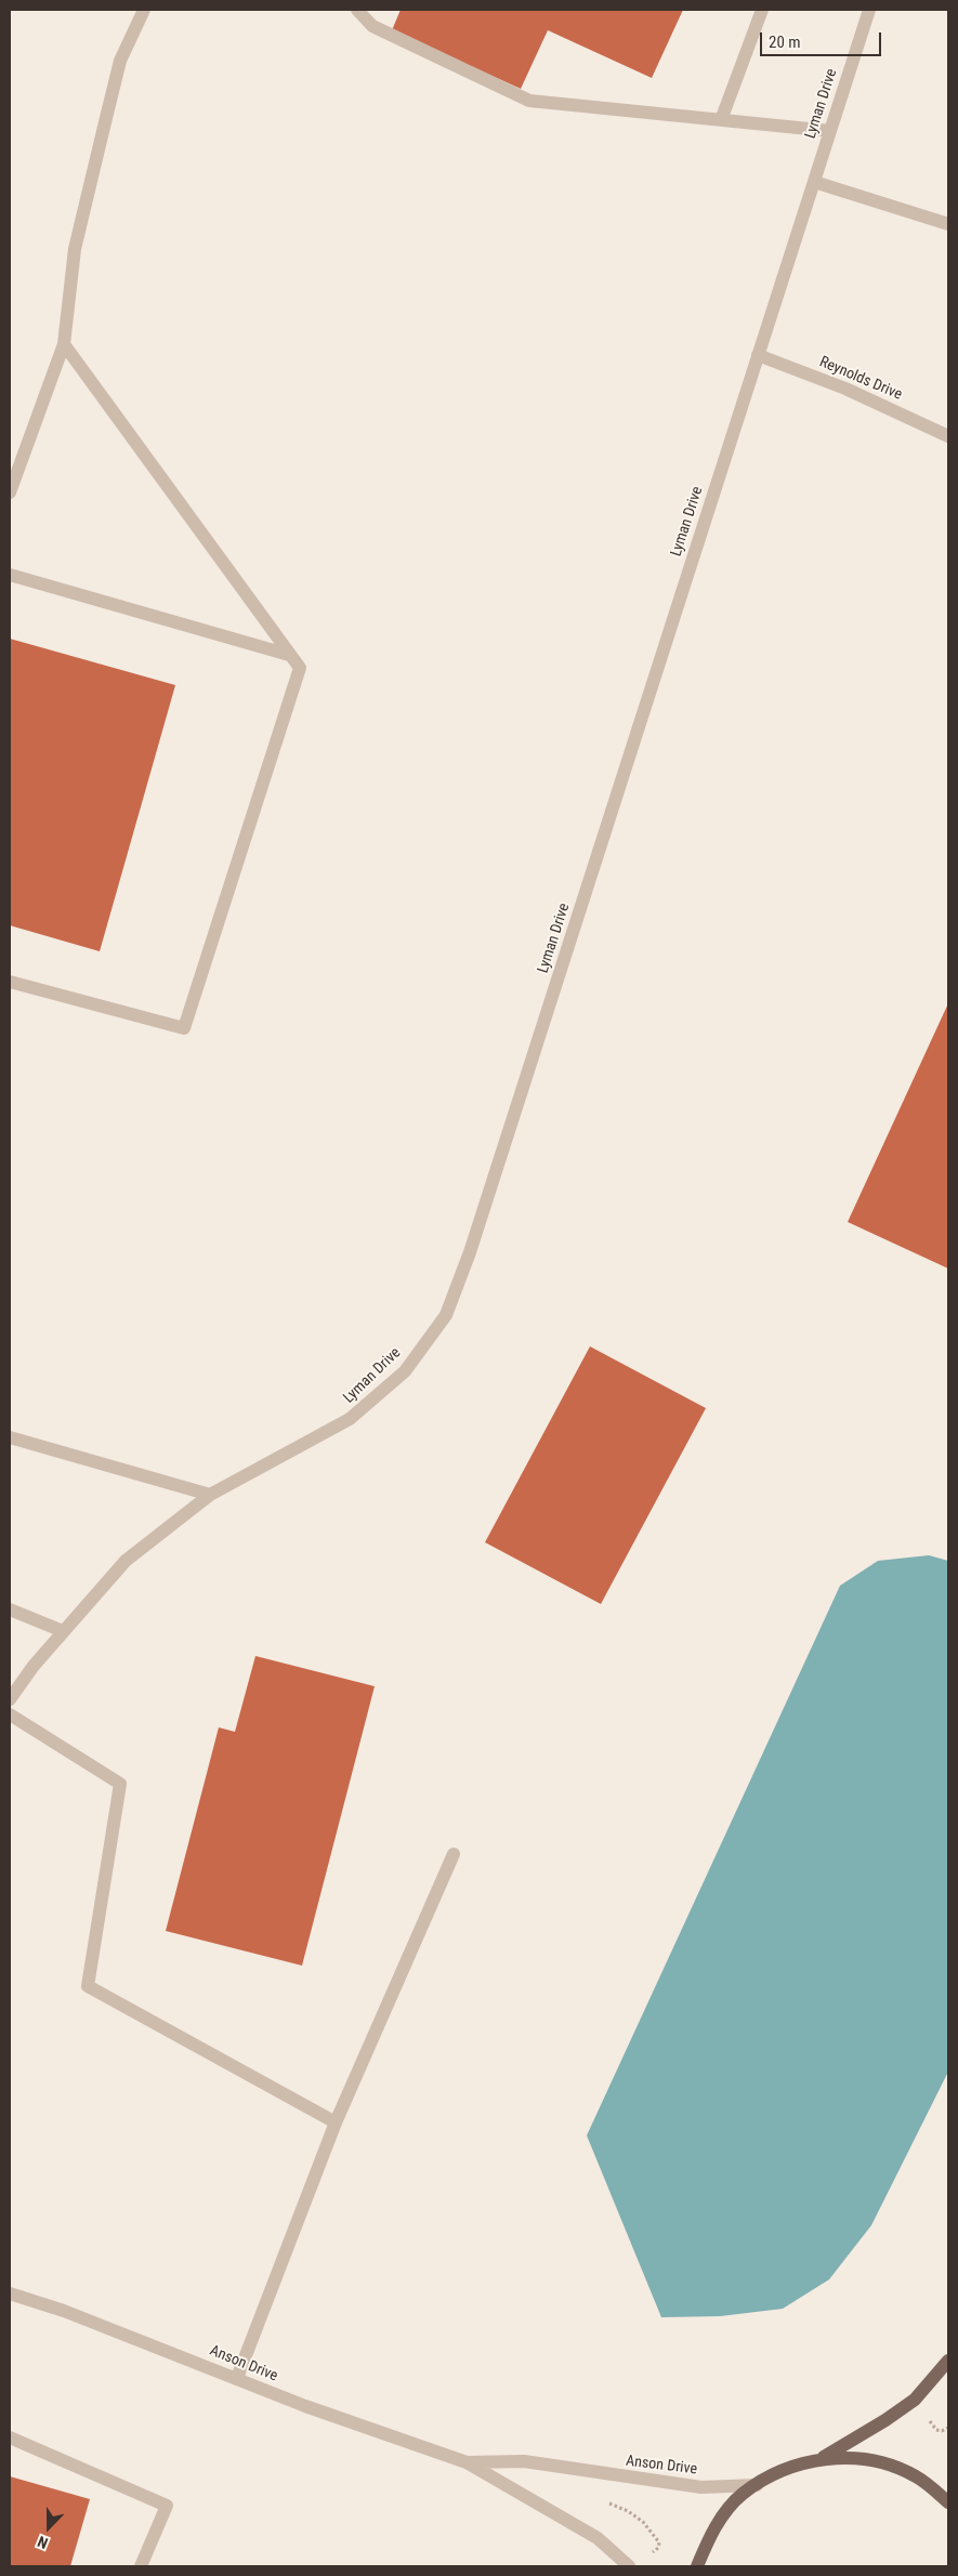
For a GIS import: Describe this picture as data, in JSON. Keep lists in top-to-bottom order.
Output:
{
  "streets": {
    "street": ["Lyman Drive", "Reynolds Drive", "Anson Drive"]
  },
  "crossings": [
    ["Lyman Drive", "Reynolds Drive"]
  ],
  "scale_bar": "20 m",
  "north": "bottom"
}
